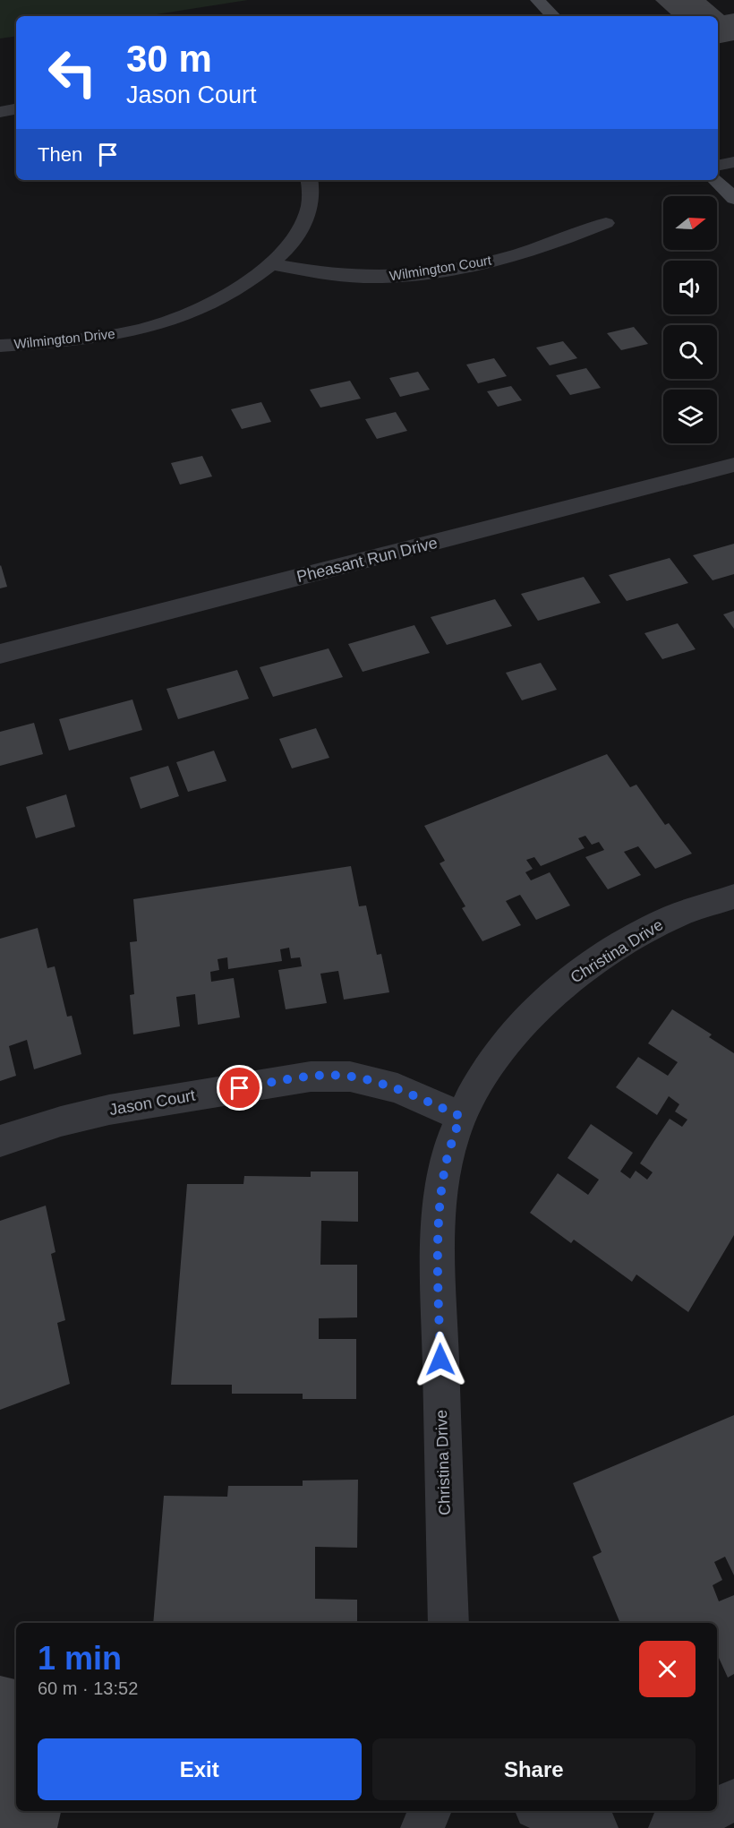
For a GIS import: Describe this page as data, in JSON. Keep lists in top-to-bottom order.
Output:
{
  "streets": {
    "street": [
      "Wilmington Court",
      "Wilmington Drive",
      "Pheasant Run Drive",
      "Christina Drive",
      "Jason Court"
    ]
  },
  "crossings": [
    ["Wilmington Court", "Wilmington Drive"],
    ["Christina Drive", "Jason Court"]
  ],
  "north": "right",
  "page": {
    "turn": ["30 m", "Jason Court"],
    "then": "Then",
    "heading": ["1 min", "60 m · 13:52"],
    "buttons": ["Exit", "Share"]
  }
}
